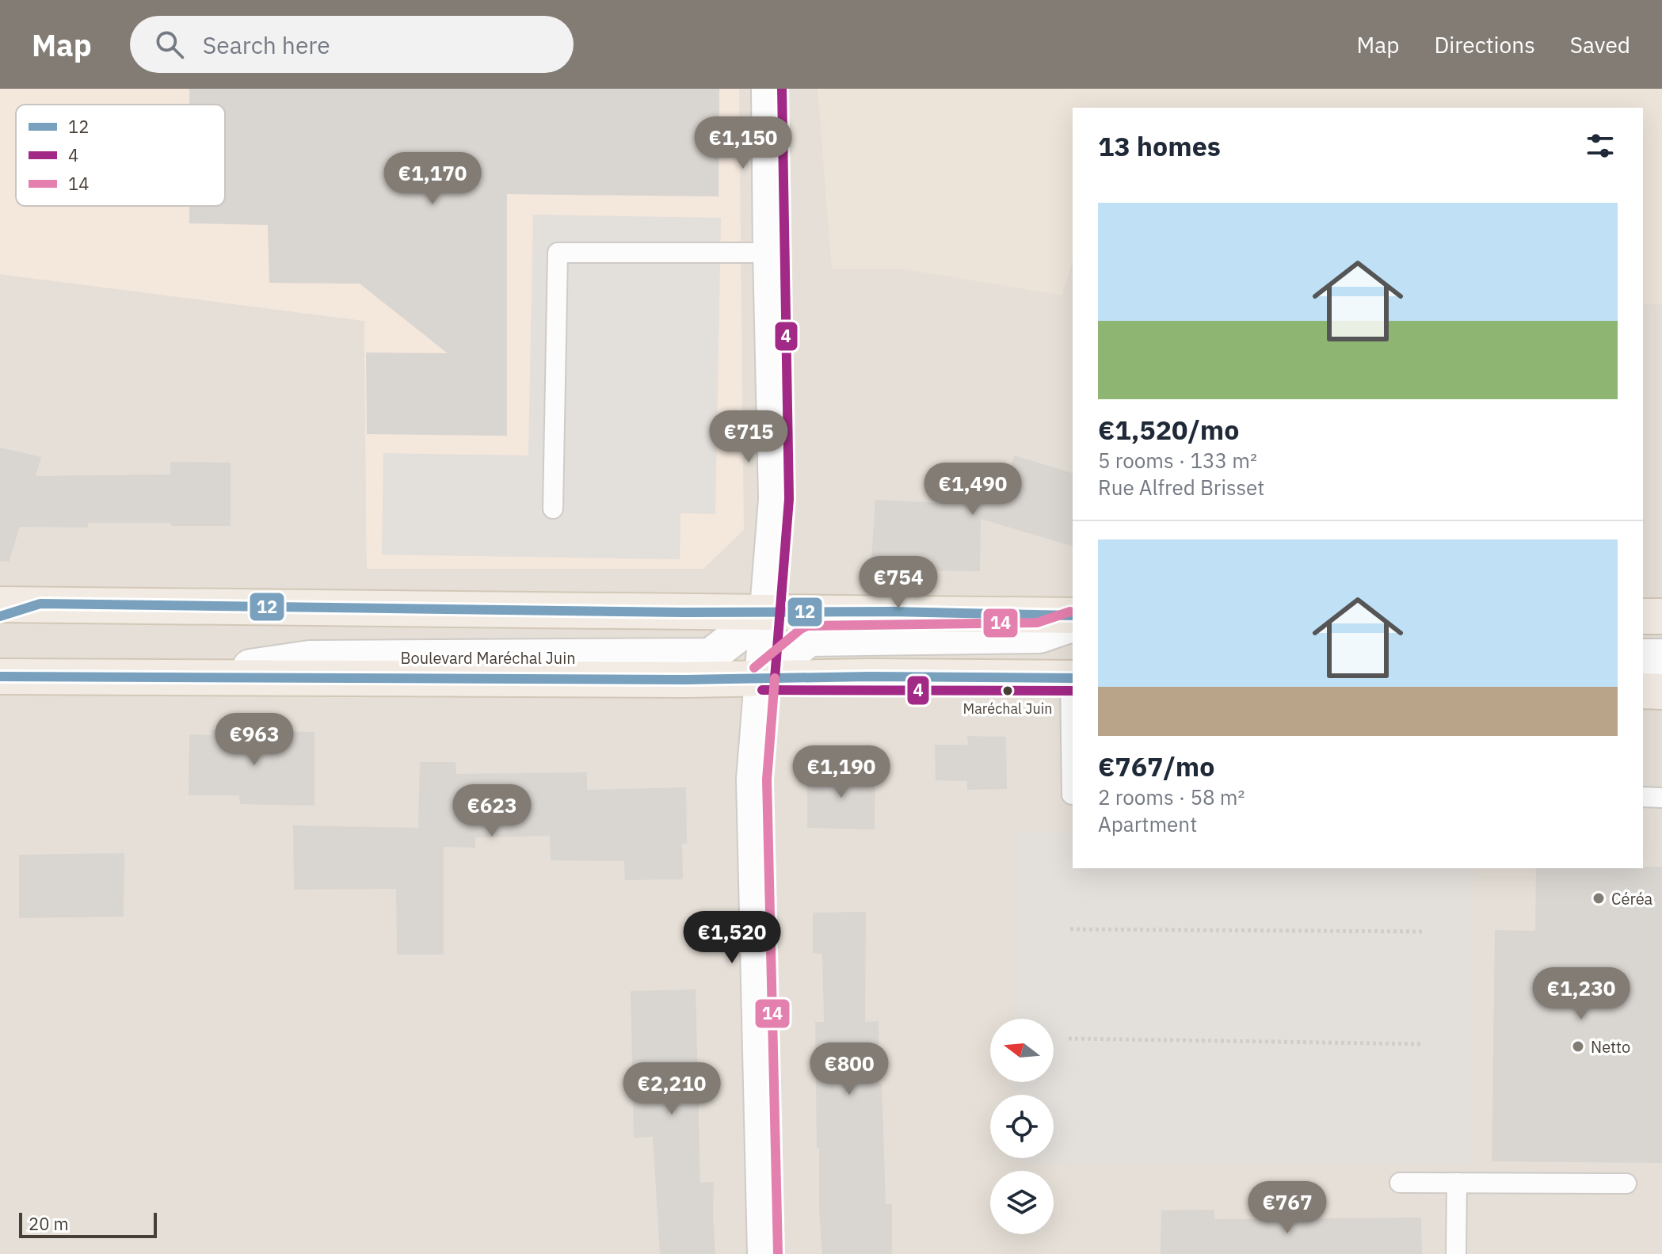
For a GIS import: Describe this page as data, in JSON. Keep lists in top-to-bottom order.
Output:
{
  "streets": {
    "main road": ["Boulevard Maréchal Juin"]
  },
  "places": ["Maréchal Juin", "Céréa", "Netto"],
  "lines": ["transit line 4", "transit line 12", "transit line 14"],
  "legend": ["12", "4", "14"],
  "scale_bar": "20 m",
  "north": "left",
  "page": {
    "header": "Map",
    "search": "Search here",
    "nav": ["Map", "Directions", "Saved"],
    "heading": "13 homes",
    "price": [
      "€1,150",
      "€1,170",
      "€715",
      "€1,490",
      "€754",
      "€963",
      "€1,190",
      "€623",
      "€1,520",
      "€1,230",
      "€800",
      "€2,210",
      "€767"
    ],
    "list": [
      {
        "name": "€1,520/mo",
        "note": "5 rooms · 133 m² · Rue Alfred Brisset"
      },
      {
        "name": "€767/mo",
        "note": "2 rooms · 58 m² · Apartment"
      }
    ],
    "scale": "20 m"
  }
}
